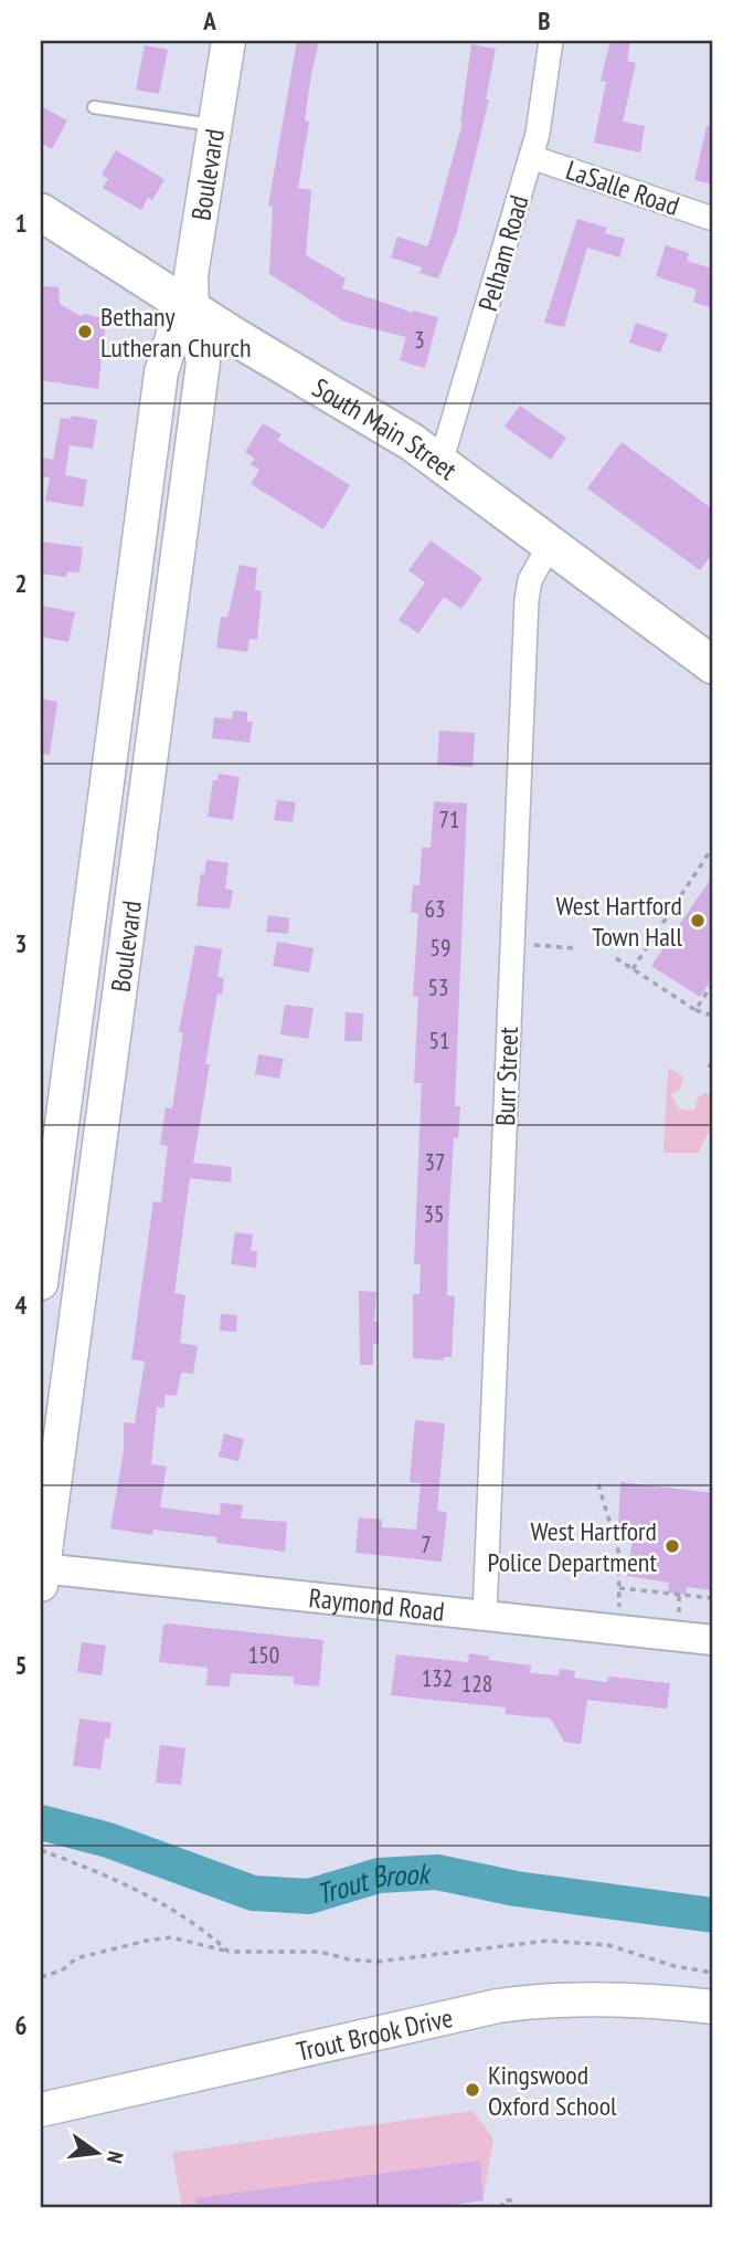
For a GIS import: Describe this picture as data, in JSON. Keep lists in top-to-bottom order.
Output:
{
  "streets": {
    "main road": ["Boulevard", "South Main Street", "Trout Brook Drive"],
    "street": [
      "LaSalle Road",
      "Pelham Road",
      "Burr Street",
      "Raymond Road"
    ]
  },
  "crossings": [
    ["Boulevard", "South Main Street"],
    ["Boulevard", "Raymond Road"],
    ["LaSalle Road", "Pelham Road"],
    ["Pelham Road", "South Main Street"],
    ["South Main Street", "Burr Street"],
    ["Burr Street", "Raymond Road"]
  ],
  "water": ["Trout Brook"],
  "places": [
    "Bethany Lutheran Church",
    "West Hartford Town Hall",
    "West Hartford Police Department",
    "Kingswood Oxford School"
  ],
  "house_numbers": [
    "3",
    "71",
    "63",
    "59",
    "53",
    "51",
    "37",
    "35",
    "7",
    "150",
    "132",
    "128"
  ],
  "north": "right",
  "grid": {
    "columns": ["A", "B"],
    "rows": [
      "1",
      "2",
      "3",
      "4",
      "5",
      "6"
    ]
  }
}
